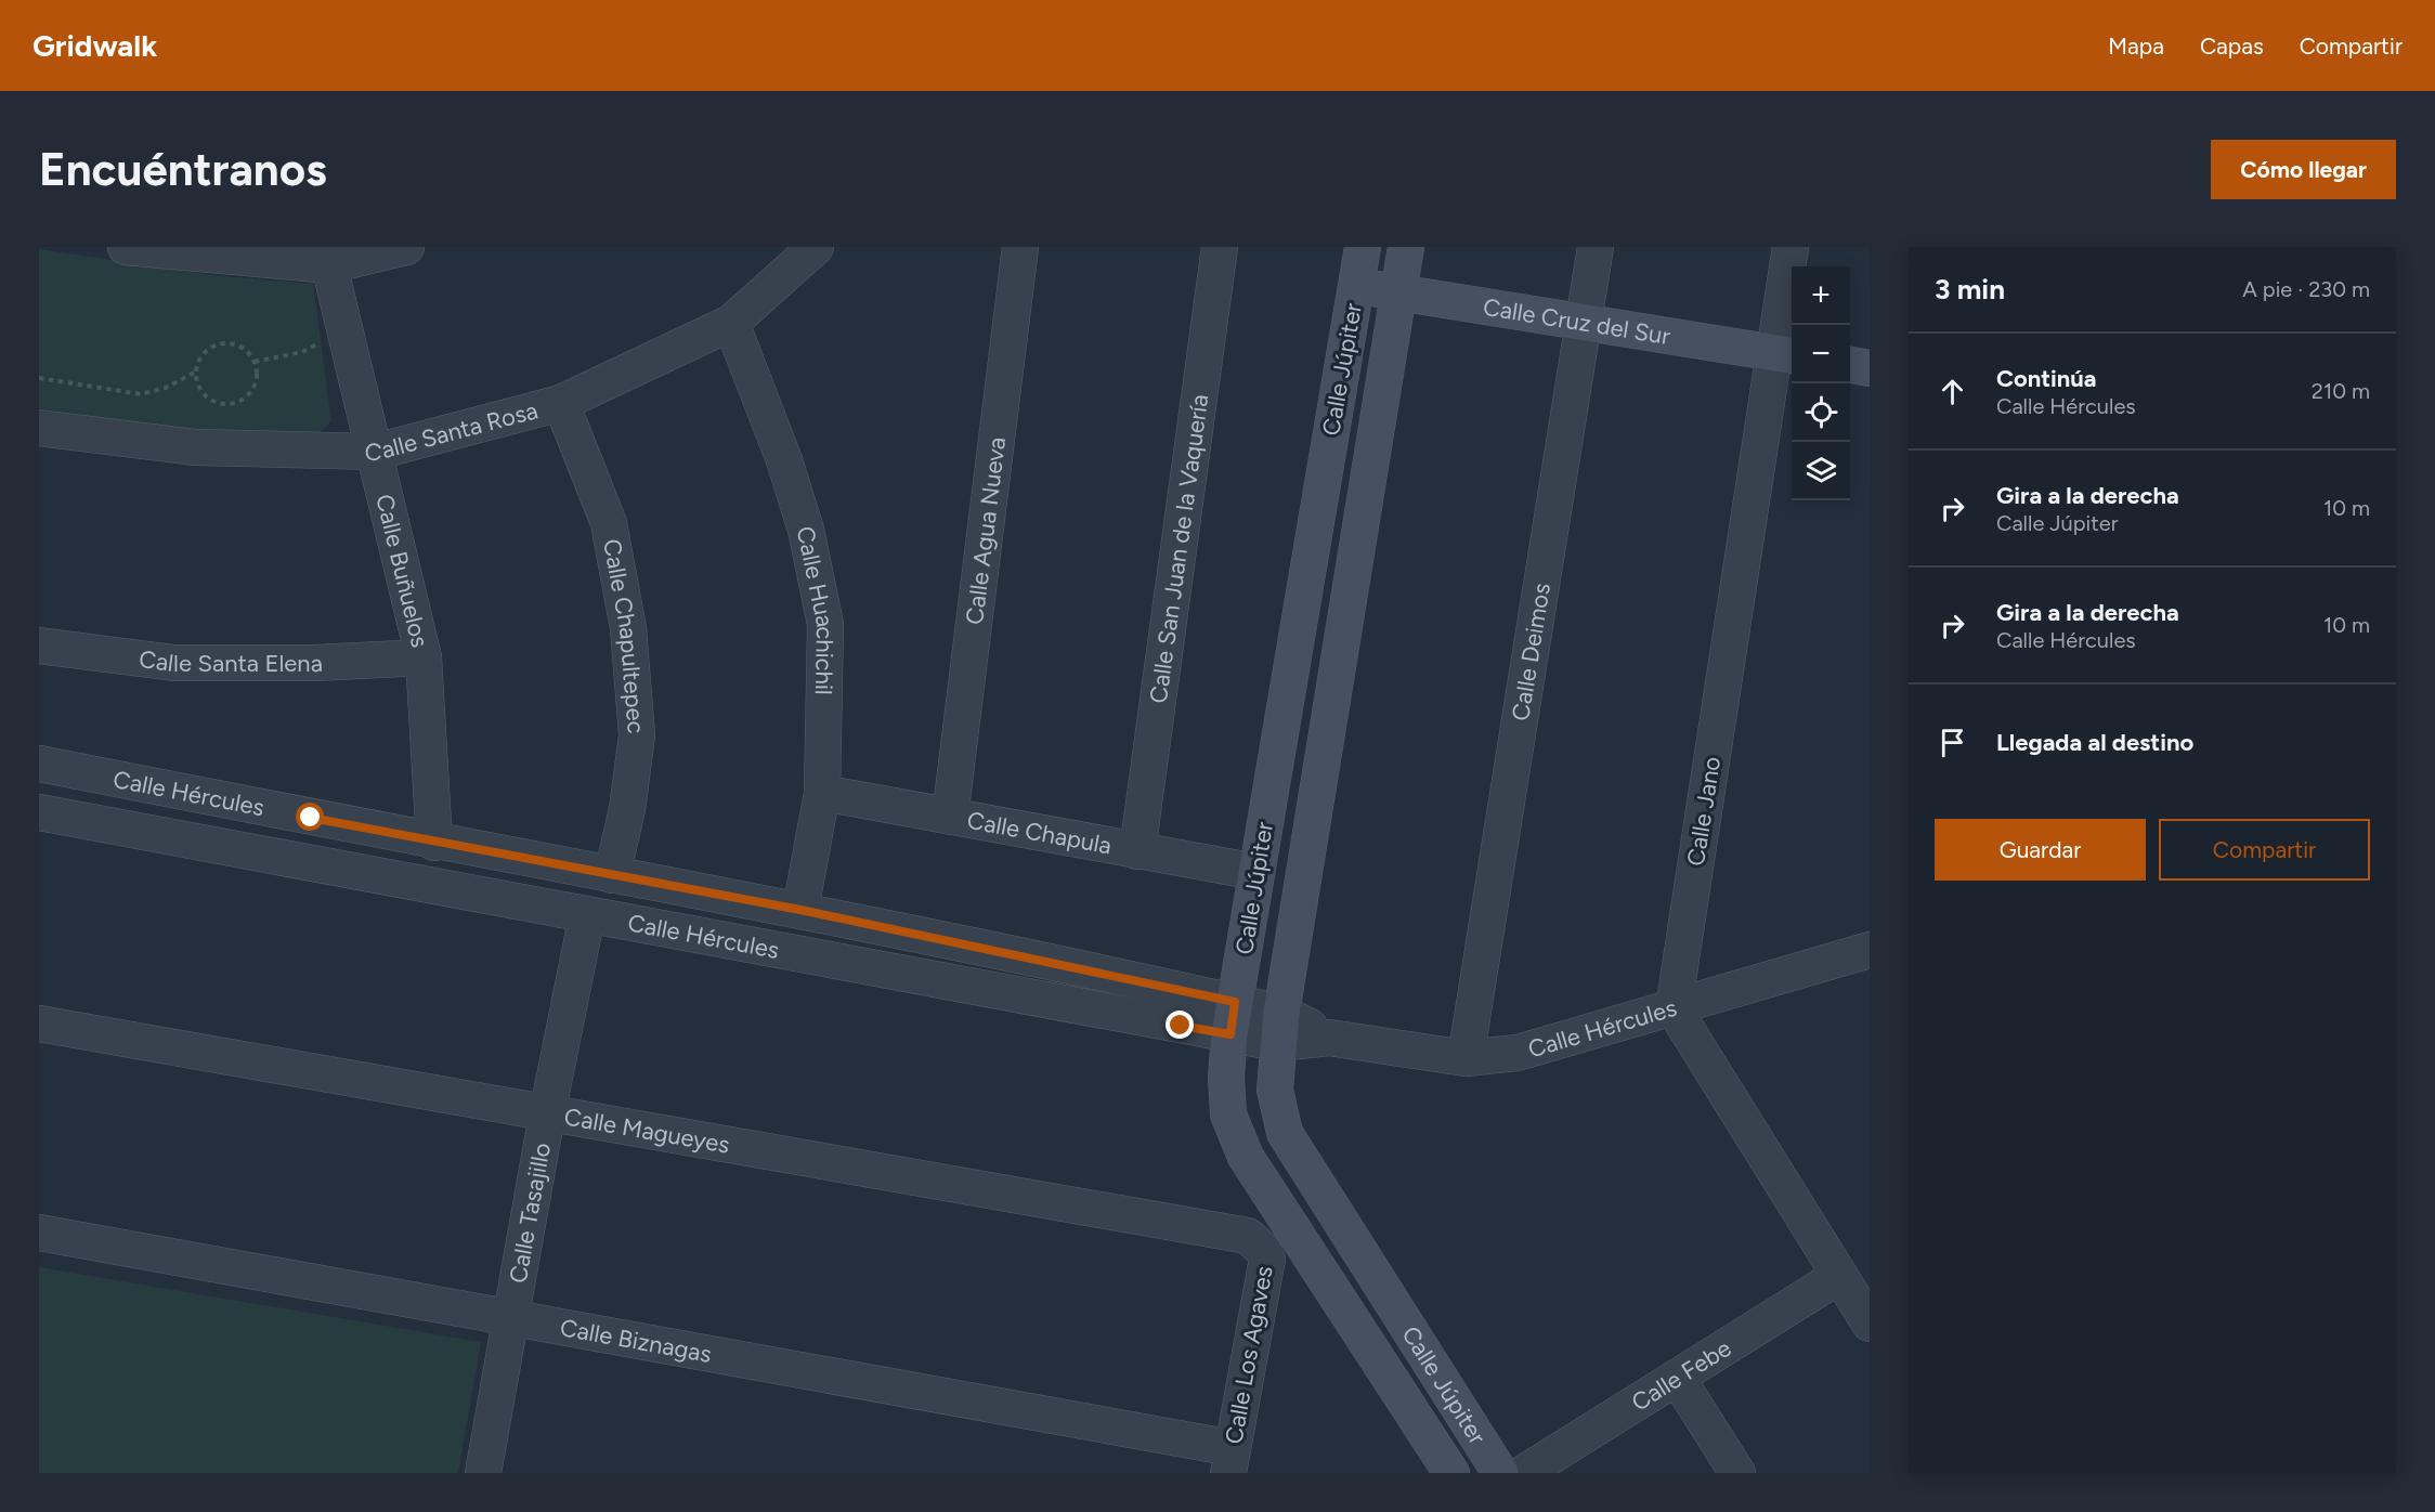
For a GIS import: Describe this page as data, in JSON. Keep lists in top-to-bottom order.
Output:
{
  "streets": {
    "street": [
      "Calle Cruz del Sur",
      "Calle Júpiter",
      "Calle Santa Rosa",
      "Calle Agua Nueva",
      "Calle San Juan de la Vaquería",
      "Calle Buñuelos",
      "Calle Huachichil",
      "Calle Chapultepec",
      "Calle Deimos",
      "Calle Santa Elena",
      "Calle Hércules",
      "Calle Jano",
      "Calle Chapula",
      "Calle Magueyes",
      "Calle Tasajillo",
      "Calle Biznagas",
      "Calle Los Agaves",
      "Calle Febe"
    ]
  },
  "crossings": [
    ["Calle Cruz del Sur", "Calle Júpiter"],
    ["Calle Cruz del Sur", "Calle Deimos"],
    ["Calle Cruz del Sur", "Calle Jano"],
    ["Calle Júpiter", "Calle Hércules"],
    ["Calle Júpiter", "Calle Chapula"],
    ["Calle Santa Rosa", "Calle Buñuelos"],
    ["Calle Santa Rosa", "Calle Huachichil"],
    ["Calle Santa Rosa", "Calle Chapultepec"],
    ["Calle Agua Nueva", "Calle Chapula"],
    ["Calle San Juan de la Vaquería", "Calle Chapula"],
    ["Calle Buñuelos", "Calle Santa Elena"],
    ["Calle Buñuelos", "Calle Hércules"],
    ["Calle Huachichil", "Calle Hércules"],
    ["Calle Huachichil", "Calle Chapula"],
    ["Calle Chapultepec", "Calle Hércules"],
    ["Calle Deimos", "Calle Hércules"],
    ["Calle Hércules", "Calle Jano"],
    ["Calle Hércules", "Calle Tasajillo"],
    ["Calle Magueyes", "Calle Tasajillo"],
    ["Calle Magueyes", "Calle Los Agaves"],
    ["Calle Tasajillo", "Calle Biznagas"],
    ["Calle Biznagas", "Calle Los Agaves"]
  ],
  "page": {
    "header": "Gridwalk",
    "nav": ["Mapa", "Capas", "Compartir"],
    "buttons": [
      "Cómo llegar",
      ["Guardar", "Compartir"]
    ],
    "title": "Encuéntranos",
    "heading": ["3 min", "A pie · 230 m"],
    "map_buttons": ["+", "−"],
    "list": [
      ["Continúa", "Calle Hércules", "210 m"],
      ["Gira a la derecha", "Calle Júpiter", "10 m"],
      ["Gira a la derecha", "Calle Hércules", "10 m"],
      "Llegada al destino"
    ]
  }
}
